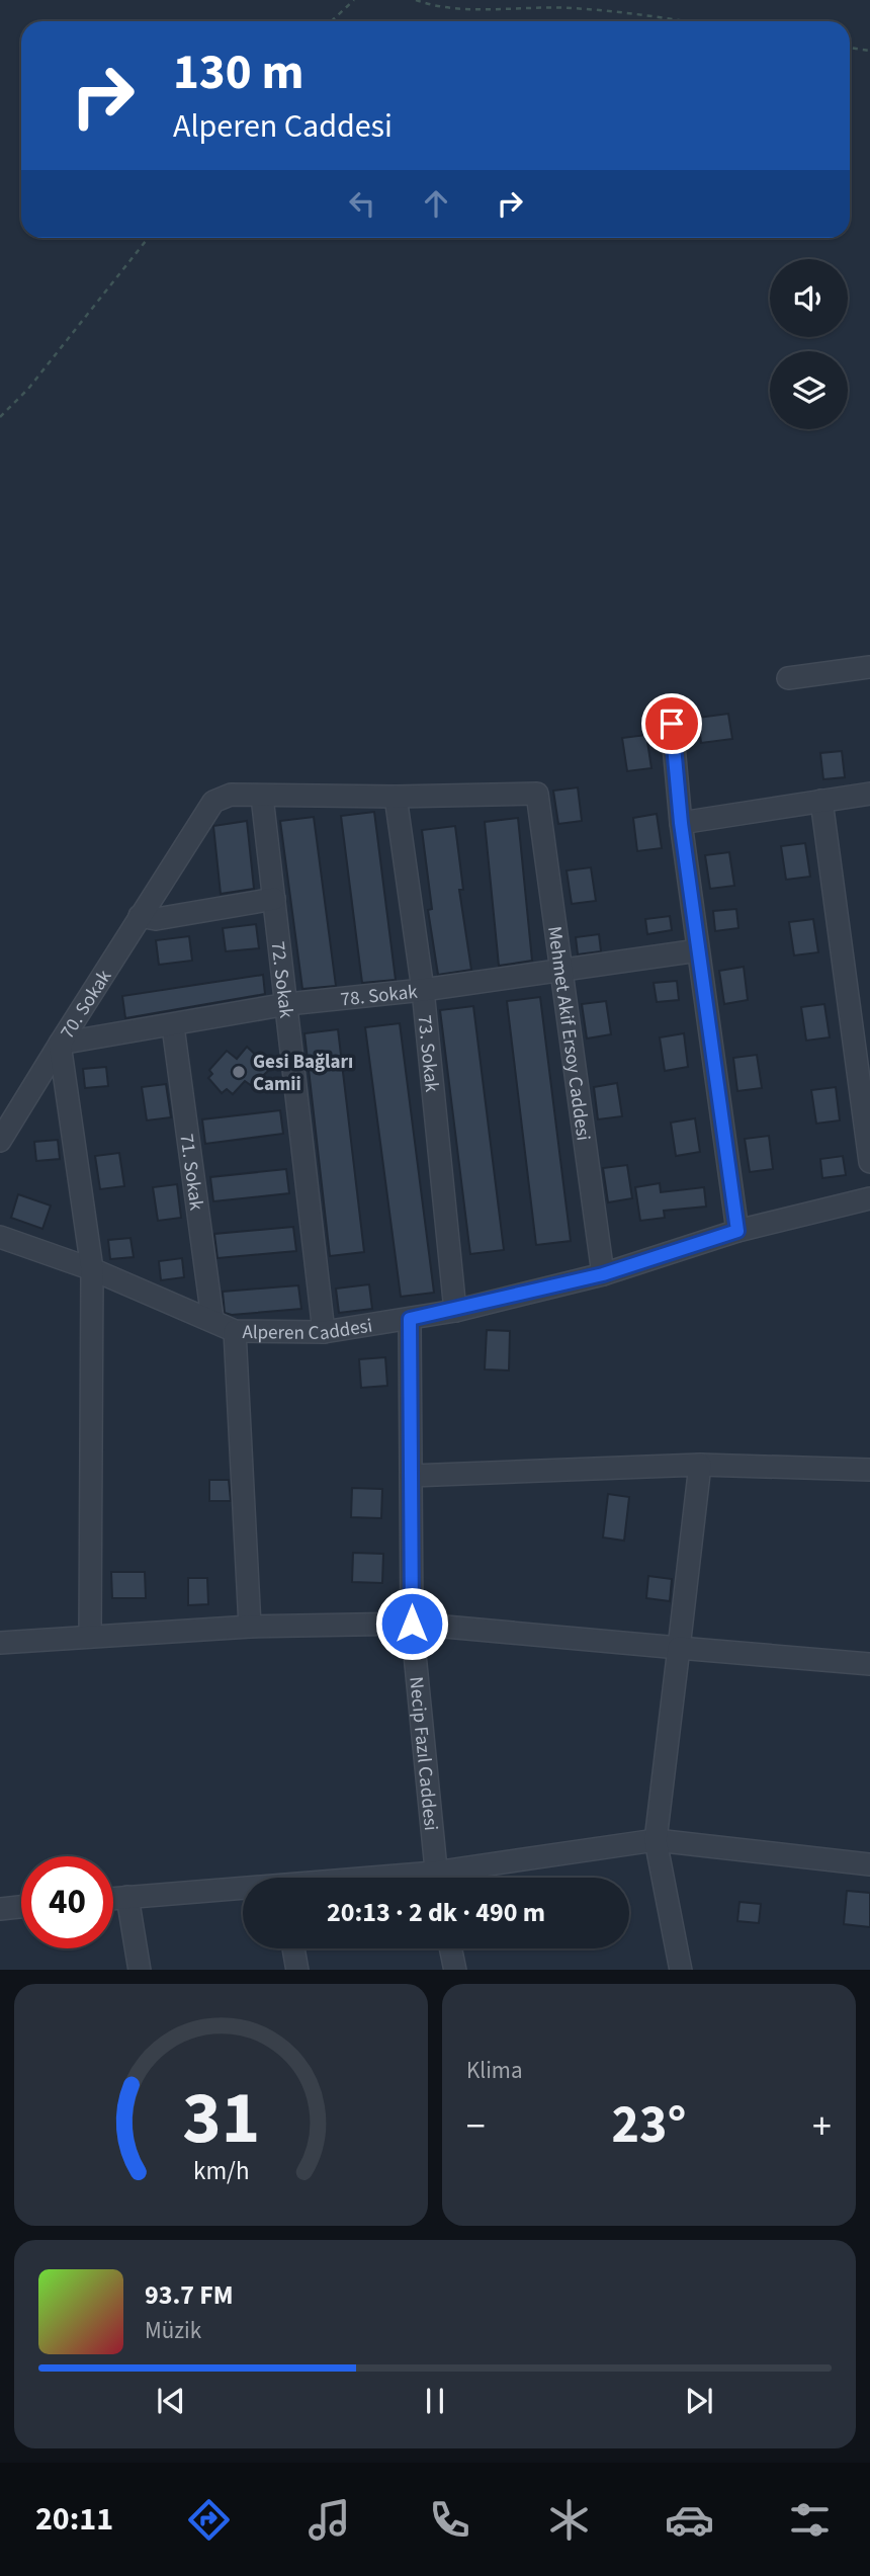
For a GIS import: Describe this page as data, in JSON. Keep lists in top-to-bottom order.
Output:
{
  "streets": {
    "street": [
      "72. Sokak",
      "78. Sokak",
      "70. Sokak",
      "Mehmet Akif Ersoy Caddesi",
      "73. Sokak",
      "71. Sokak",
      "Alperen Caddesi",
      "Necip Fazıl Caddesi"
    ]
  },
  "crossings": [
    ["72. Sokak", "78. Sokak"],
    ["72. Sokak", "70. Sokak"],
    ["72. Sokak", "Alperen Caddesi"],
    ["78. Sokak", "70. Sokak"],
    ["78. Sokak", "Mehmet Akif Ersoy Caddesi"],
    ["78. Sokak", "73. Sokak"],
    ["78. Sokak", "71. Sokak"],
    ["70. Sokak", "Alperen Caddesi"],
    ["Mehmet Akif Ersoy Caddesi", "73. Sokak"],
    ["Mehmet Akif Ersoy Caddesi", "Alperen Caddesi"],
    ["73. Sokak", "Alperen Caddesi"],
    ["71. Sokak", "Alperen Caddesi"],
    ["Alperen Caddesi", "Necip Fazıl Caddesi"]
  ],
  "places": ["Gesi Bağları Camii"],
  "page": {
    "turn": ["130 m", "Alperen Caddesi"],
    "limit": "40",
    "trip": "20:13 · 2 dk · 490 m",
    "tile": "Klima",
    "heat": ["−", "23°", "+"],
    "song": ["93.7 FM", "Müzik"],
    "tabs": "20:11",
    "gauge": ["31", "km/h"]
  }
}
